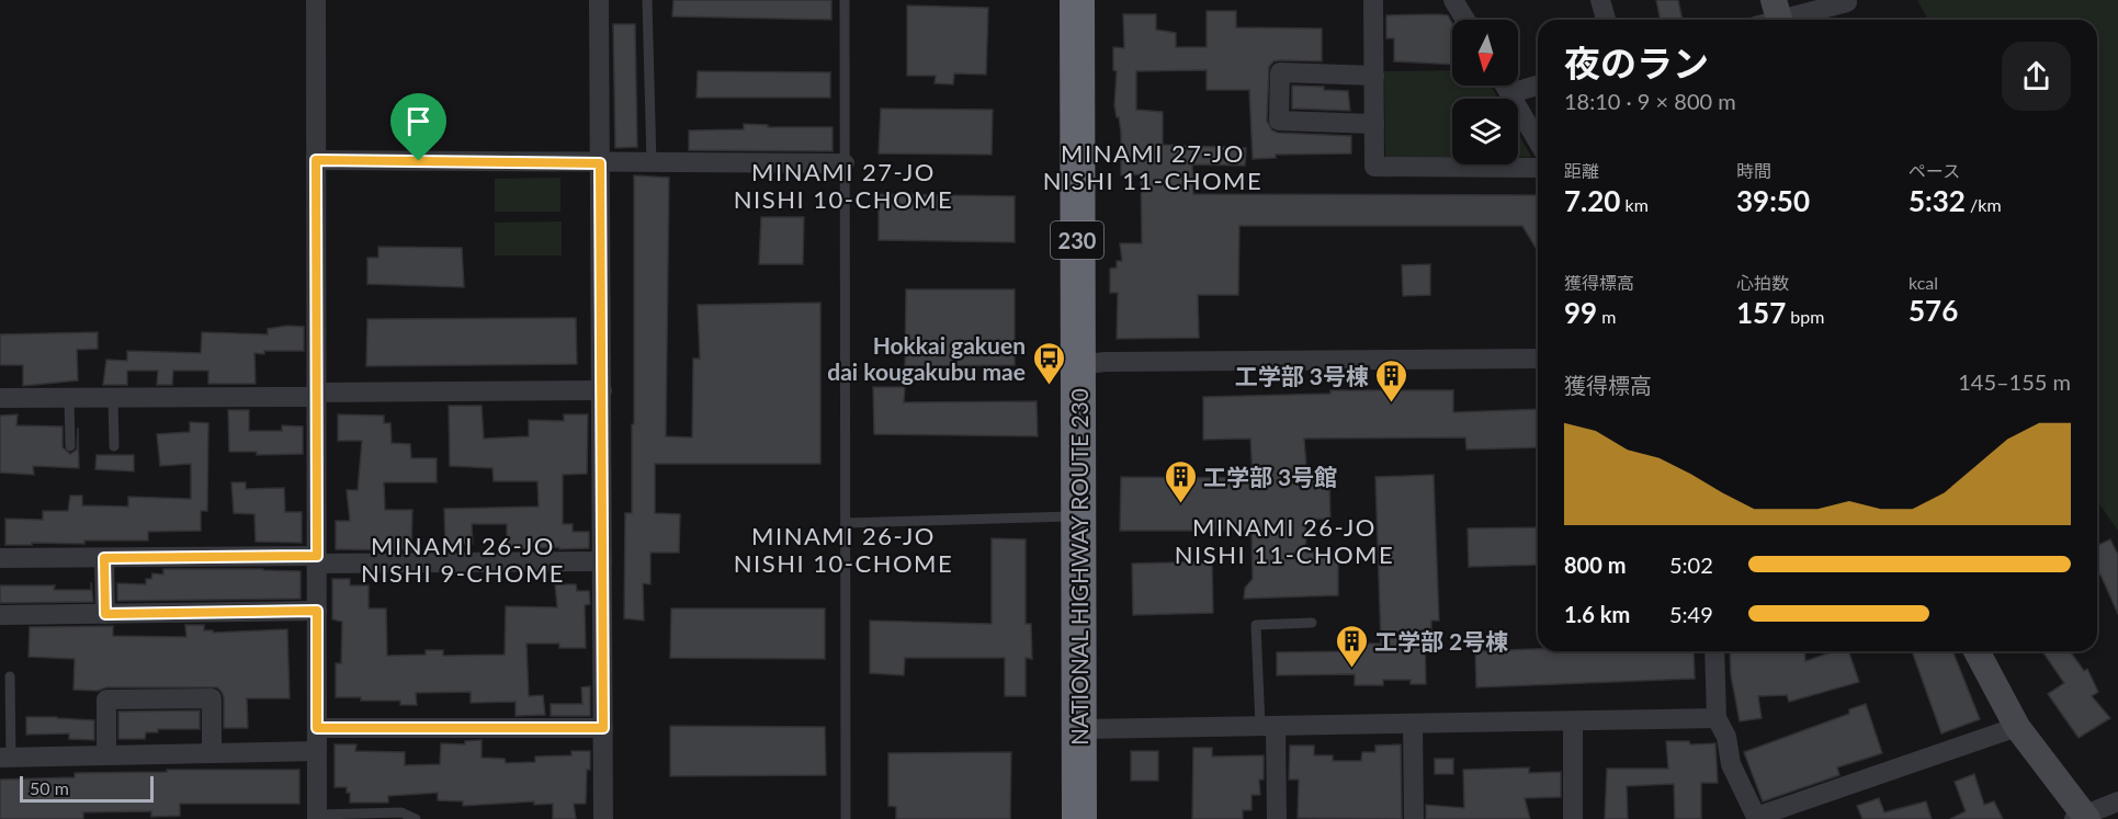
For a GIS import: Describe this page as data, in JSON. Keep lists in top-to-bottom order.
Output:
{
  "streets": {
    "highway": ["230", "NATIONAL HIGHWAY ROUTE 230"]
  },
  "districts": [
    "MINAMI 27-JO NISHI 11-CHOME",
    "MINAMI 27-JO NISHI 10-CHOME",
    "MINAMI 26-JO NISHI 11-CHOME",
    "MINAMI 26-JO NISHI 10-CHOME",
    "MINAMI 26-JO NISHI 9-CHOME"
  ],
  "places": {
    "bus stop": ["Hokkai gakuen dai kougakubu mae"],
    "building": ["工学部 3号棟", "工学部 3号館", "工学部 2号棟"]
  },
  "scale_bar": "50 m",
  "north": "bottom",
  "page": {
    "heading": ["夜のラン", "18:10 · 9 × 800 m"],
    "stats": [
      ["距離", "7.20 km"],
      ["時間", "39:50"],
      ["ペース", "5:32 /km"],
      ["獲得標高", "99 m"],
      ["心拍数", "157 bpm"],
      ["kcal", "576"]
    ],
    "chart": ["獲得標高", "145–155 m"],
    "list": [
      {
        "name": "800 m",
        "note": "5:02"
      },
      {
        "name": "1.6 km",
        "note": "5:49"
      }
    ],
    "scale": "50 m"
  }
}
